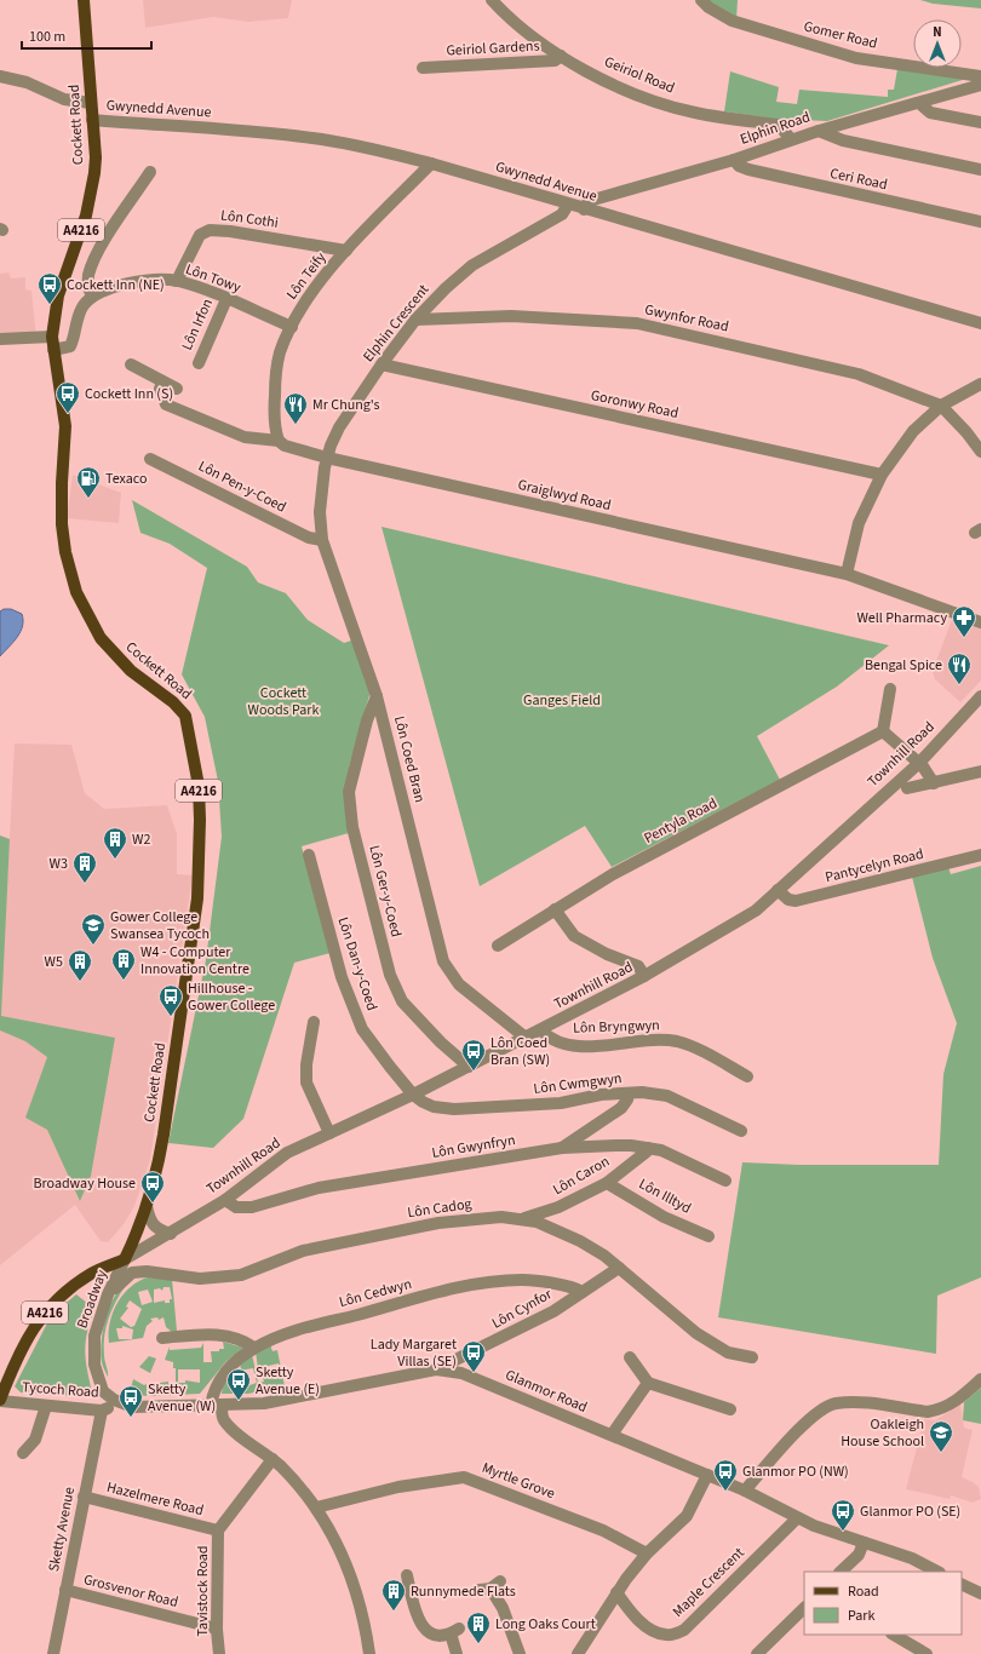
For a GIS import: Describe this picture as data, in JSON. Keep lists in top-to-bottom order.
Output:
{
  "streets": {
    "main road": ["Cockett Road", "A4216"],
    "street": [
      "Gomer Road",
      "Geiriol Gardens",
      "Geiriol Road",
      "Gwynedd Avenue",
      "Elphin Road",
      "Ceri Road",
      "Lôn Cothi",
      "Lôn Teify",
      "Lôn Towy",
      "Gwynfor Road",
      "Elphin Crescent",
      "Lôn Irfon",
      "Goronwy Road",
      "Lôn Pen-y-Coed",
      "Graiglwyd Road",
      "Townhill Road",
      "Lôn Coed Bran",
      "Pentyla Road",
      "Pantycelyn Road",
      "Lôn Ger-y-Coed",
      "Lôn Dan-y-Coed",
      "Lôn Bryngwyn",
      "Lôn Cwmgwyn",
      "Lôn Gwynfryn",
      "Lôn Caron",
      "Lôn Illtyd",
      "Lôn Cadog",
      "Lôn Cedwyn",
      "Broadway",
      "Lôn Cynfor",
      "Tycoch Road",
      "Glanmor Road",
      "Myrtle Grove",
      "Hazelmere Road",
      "Sketty Avenue",
      "Maple Crescent",
      "Grosvenor Road",
      "Tavistock Road"
    ]
  },
  "crossings": [
    ["Geiriol Gardens", "Geiriol Road"],
    ["Geiriol Road", "Elphin Road"],
    ["Gwynedd Avenue", "Cockett Road"],
    ["Gwynedd Avenue", "Elphin Road"],
    ["Gwynedd Avenue", "Lôn Teify"],
    ["Gwynedd Avenue", "Elphin Crescent"],
    ["Cockett Road", "A4216"],
    ["Cockett Road", "Townhill Road"],
    ["Cockett Road", "Broadway"],
    ["Elphin Road", "Ceri Road"],
    ["Lôn Cothi", "Lôn Teify"],
    ["Lôn Cothi", "Lôn Towy"],
    ["A4216", "Townhill Road"],
    ["A4216", "Broadway"],
    ["A4216", "Tycoch Road"],
    ["Lôn Teify", "Lôn Towy"],
    ["Lôn Teify", "Graiglwyd Road"],
    ["Lôn Towy", "Lôn Irfon"],
    ["Gwynfor Road", "Elphin Crescent"],
    ["Elphin Crescent", "Goronwy Road"],
    ["Elphin Crescent", "Graiglwyd Road"],
    ["Elphin Crescent", "Lôn Coed Bran"],
    ["Lôn Pen-y-Coed", "Lôn Coed Bran"],
    ["Graiglwyd Road", "Lôn Coed Bran"],
    ["Townhill Road", "Lôn Coed Bran"],
    ["Townhill Road", "Pantycelyn Road"],
    ["Townhill Road", "Lôn Ger-y-Coed"],
    ["Townhill Road", "Lôn Dan-y-Coed"],
    ["Townhill Road", "Lôn Bryngwyn"],
    ["Townhill Road", "Lôn Cwmgwyn"],
    ["Townhill Road", "Lôn Gwynfryn"],
    ["Townhill Road", "Broadway"],
    ["Lôn Coed Bran", "Lôn Ger-y-Coed"],
    ["Lôn Dan-y-Coed", "Lôn Cwmgwyn"],
    ["Lôn Gwynfryn", "Lôn Caron"],
    ["Lôn Caron", "Lôn Illtyd"],
    ["Lôn Caron", "Lôn Cadog"],
    ["Lôn Cadog", "Broadway"],
    ["Lôn Cadog", "Lôn Cynfor"],
    ["Lôn Cedwyn", "Lôn Cynfor"],
    ["Lôn Cedwyn", "Glanmor Road"],
    ["Broadway", "Tycoch Road"],
    ["Broadway", "Glanmor Road"],
    ["Lôn Cynfor", "Glanmor Road"],
    ["Tycoch Road", "Glanmor Road"],
    ["Tycoch Road", "Sketty Avenue"],
    ["Glanmor Road", "Maple Crescent"],
    ["Hazelmere Road", "Sketty Avenue"],
    ["Hazelmere Road", "Tavistock Road"],
    ["Sketty Avenue", "Grosvenor Road"],
    ["Grosvenor Road", "Tavistock Road"]
  ],
  "parks": ["Cockett Woods Park", "Ganges Field"],
  "places": {
    "bus stop": [
      "Cockett Inn (NE)",
      "Cockett Inn (S)",
      "Hillhouse - Gower College",
      "Lôn Coed Bran (SW)",
      "Broadway House",
      "Lady Margaret Villas (SE)",
      "Sketty Avenue (E)",
      "Sketty Avenue (W)",
      "Glanmor PO (NW)",
      "Glanmor PO (SE)"
    ],
    "restaurant": ["Mr Chung's", "Bengal Spice"],
    "fuel station": ["Texaco"],
    "pharmacy": ["Well Pharmacy"],
    "building": [
      "W2",
      "W3",
      "W4 - Computer Innovation Centre",
      "W5",
      "Runnymede Flats",
      "Long Oaks Court"
    ],
    "school or university": ["Gower College Swansea Tycoch", "Oakleigh House School"]
  },
  "legend": ["Road", "Park"],
  "scale_bar": "100 m",
  "north": "top"
}
